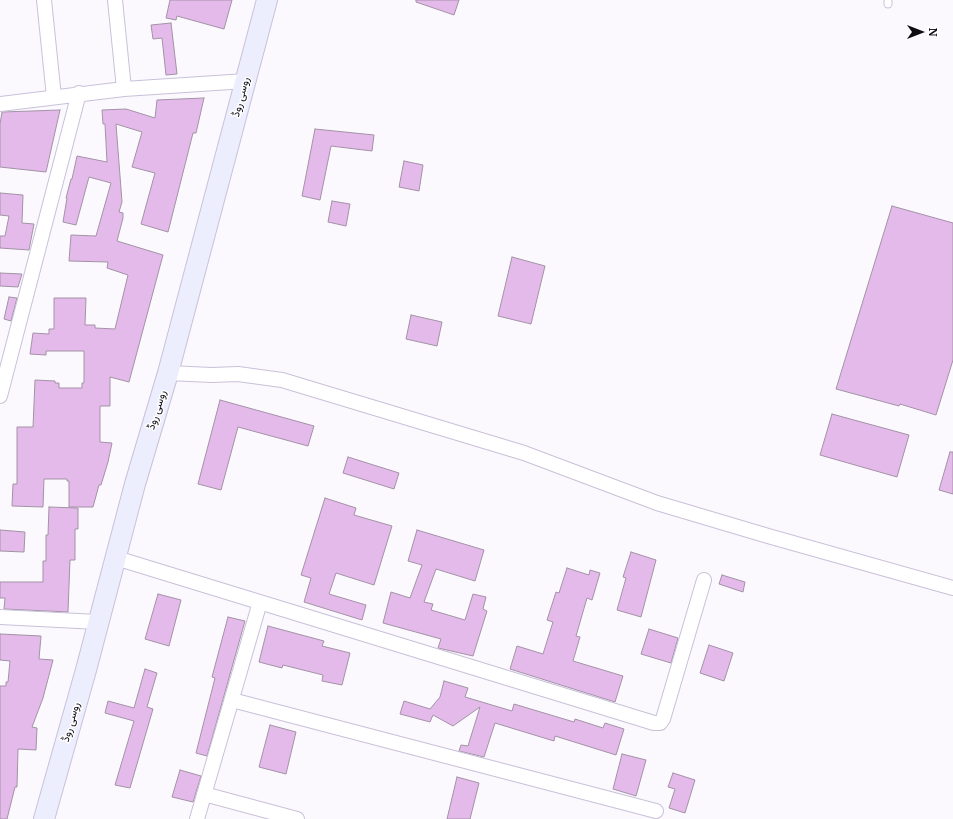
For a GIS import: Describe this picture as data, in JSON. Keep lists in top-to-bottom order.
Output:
{
  "streets": {
    "main road": ["روسی روڈ"]
  },
  "north": "right"
}
